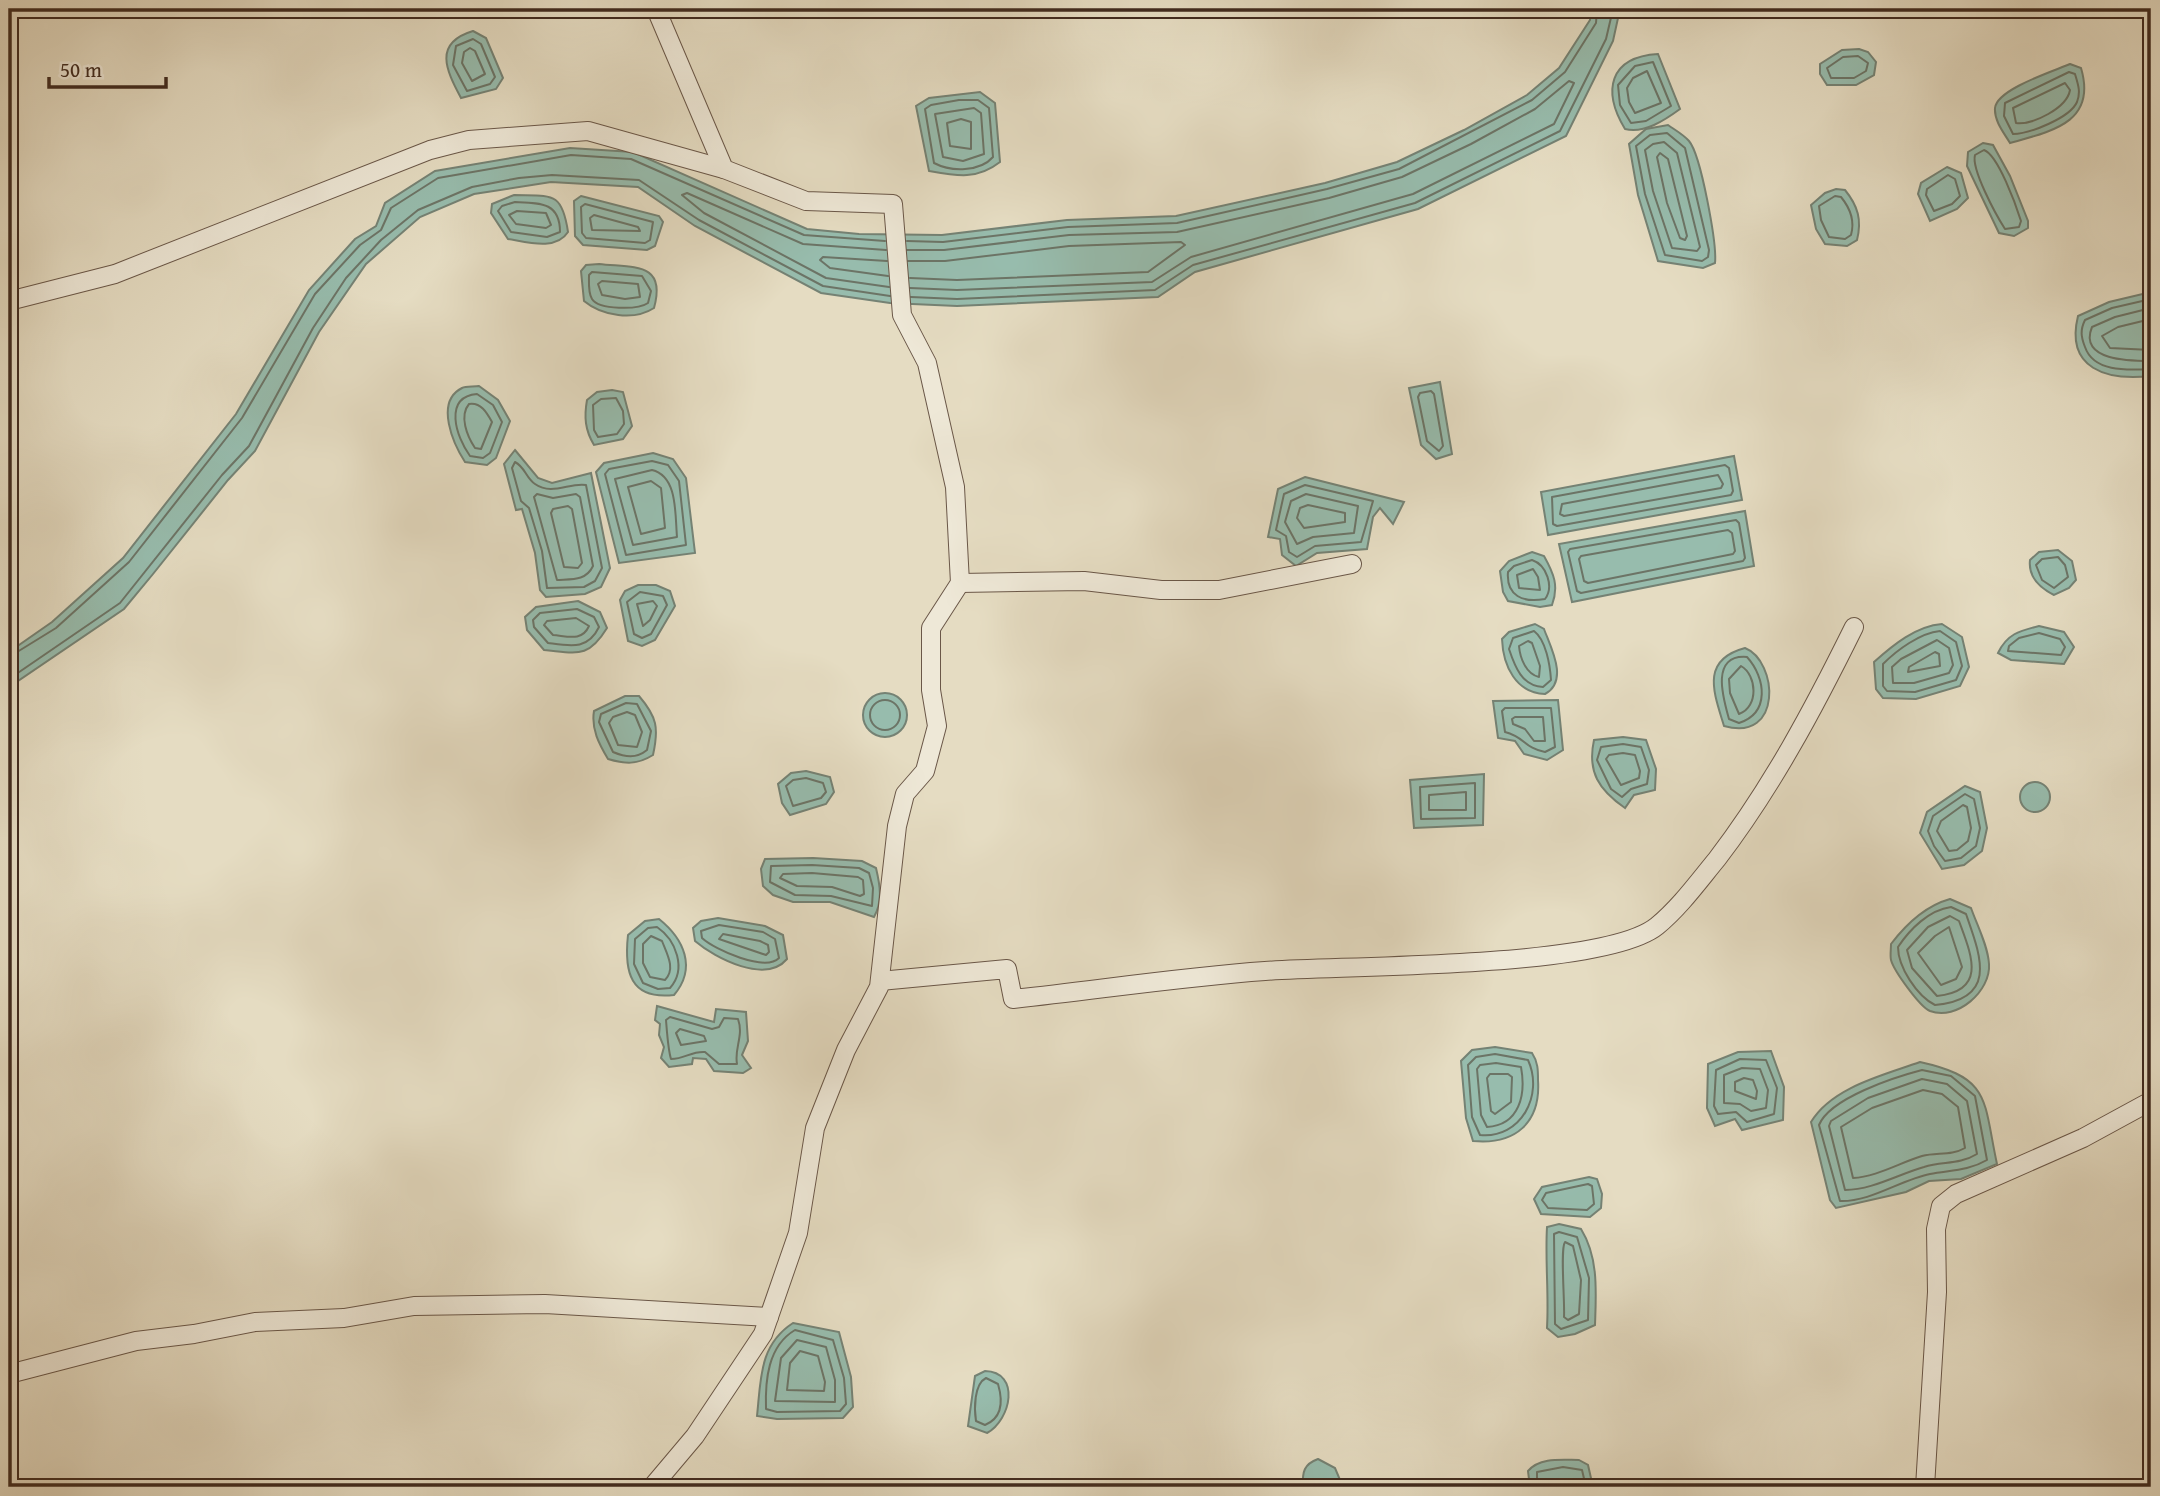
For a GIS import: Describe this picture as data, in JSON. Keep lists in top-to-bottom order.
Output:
{
  "scale_bar": "50 m"
}
